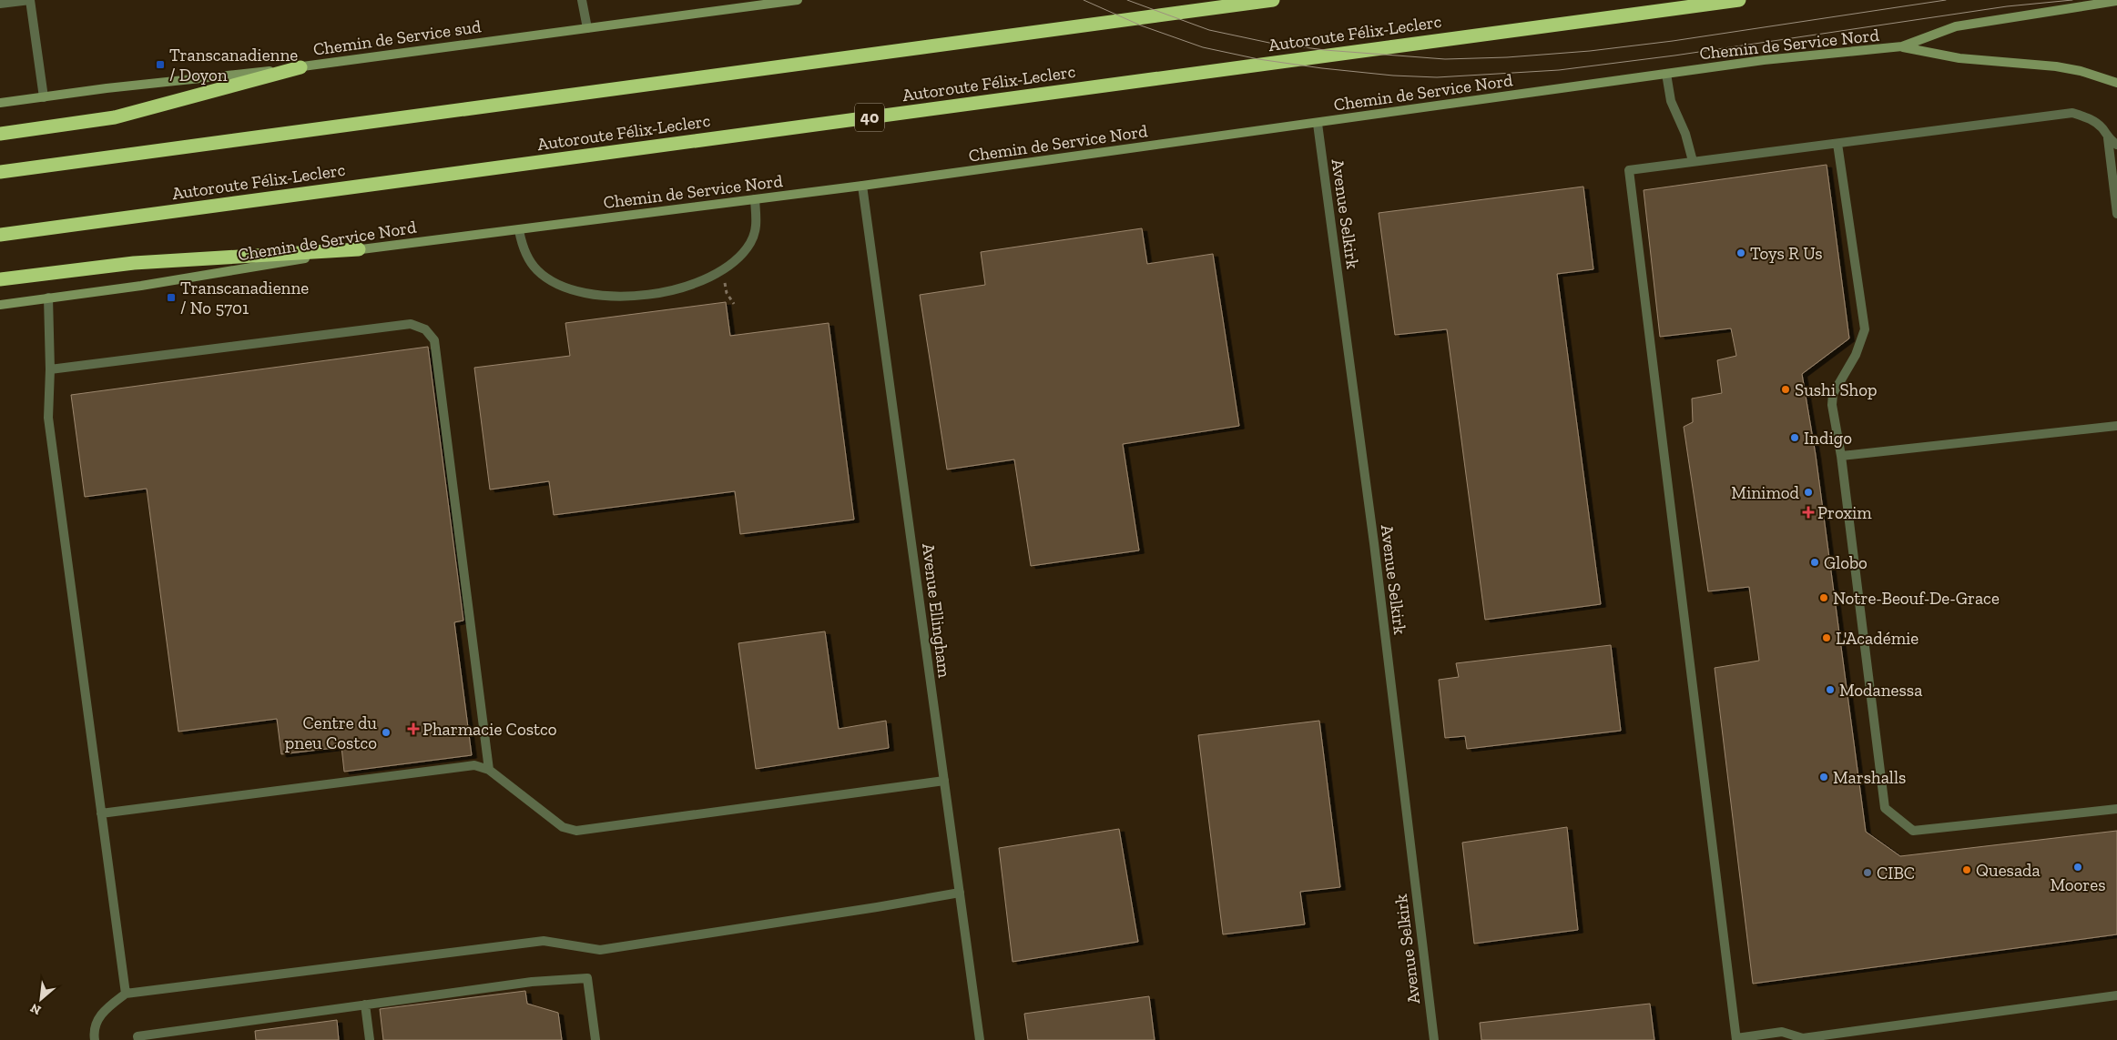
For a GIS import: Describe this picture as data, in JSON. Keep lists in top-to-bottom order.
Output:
{
  "streets": {
    "highway": ["Autoroute Félix-Leclerc", "40"],
    "main road": ["Chemin de Service sud", "Chemin de Service Nord"],
    "street": ["Avenue Selkirk", "Avenue Ellingham"]
  },
  "crossings": [
    ["Chemin de Service Nord", "Avenue Selkirk"],
    ["Chemin de Service Nord", "Avenue Ellingham"]
  ],
  "places": {
    "transit": ["Transcanadienne / Doyon", "Transcanadienne / No 5701"],
    "other": [
      "Toys R Us",
      "Sushi Shop",
      "Indigo",
      "Minimod",
      "Globo",
      "Notre-Beouf-De-Grace",
      "L'Académie",
      "Modanessa",
      "Centre du pneu Costco",
      "Marshalls",
      "Moores",
      "Quesada",
      "CIBC"
    ],
    "health": ["Proxim", "Pharmacie Costco"]
  },
  "north": "bottom left"
}
